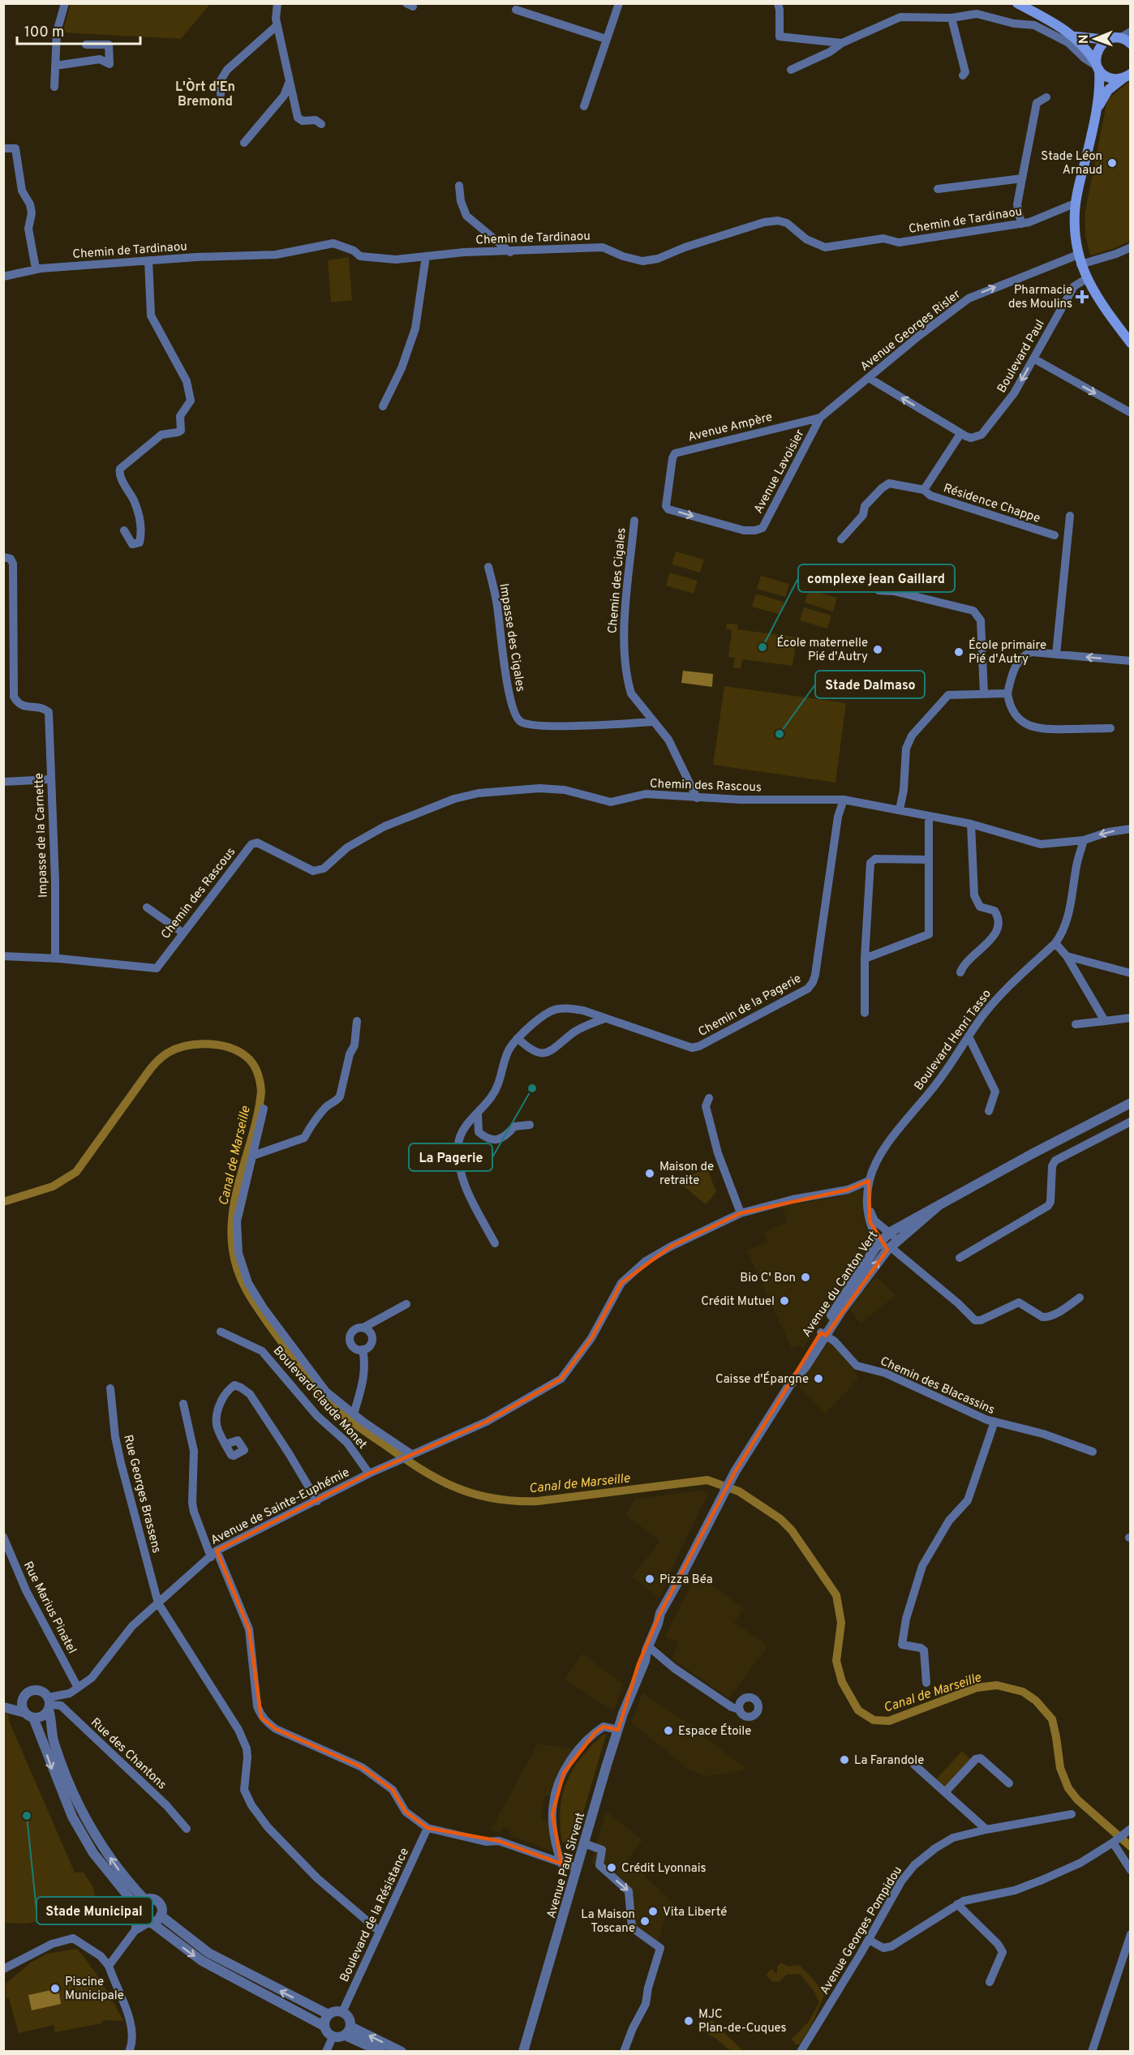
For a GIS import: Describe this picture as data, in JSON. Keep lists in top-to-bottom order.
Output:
{
  "streets": {
    "street": [
      "Chemin de Tardinaou",
      "Avenue Georges Risler",
      "Boulevard Paul",
      "Avenue Ampère",
      "Avenue Lavoisier",
      "Résidence Chappe",
      "Chemin des Cigales",
      "Impasse des Cigales",
      "Chemin des Rascous",
      "Impasse de la Carnette",
      "Chemin de la Pagerie",
      "Boulevard Henri Tasso",
      "Avenue du Canton Vert",
      "Chemin des Blacassins",
      "Boulevard Claude Monet",
      "Rue Georges Brassens",
      "Avenue de Sainte-Euphémie",
      "Rue Marius Pinatel",
      "Rue des Chantons",
      "Avenue Paul Sirvent",
      "Boulevard de la Résistance",
      "Avenue Georges Pompidou"
    ]
  },
  "crossings": [
    ["Avenue Georges Risler", "Avenue Ampère"],
    ["Avenue Georges Risler", "Avenue Lavoisier"],
    ["Boulevard Paul", "Résidence Chappe"],
    ["Avenue Ampère", "Avenue Lavoisier"],
    ["Chemin des Cigales", "Impasse des Cigales"],
    ["Chemin des Cigales", "Chemin des Rascous"],
    ["Chemin des Rascous", "Impasse de la Carnette"],
    ["Chemin des Rascous", "Chemin de la Pagerie"],
    ["Chemin des Rascous", "Boulevard Henri Tasso"],
    ["Boulevard Henri Tasso", "Avenue du Canton Vert"],
    ["Boulevard Henri Tasso", "Avenue de Sainte-Euphémie"],
    ["Avenue du Canton Vert", "Chemin des Blacassins"],
    ["Avenue du Canton Vert", "Avenue Paul Sirvent"],
    ["Boulevard Claude Monet", "Avenue de Sainte-Euphémie"],
    ["Rue Georges Brassens", "Avenue de Sainte-Euphémie"],
    ["Rue Georges Brassens", "Boulevard de la Résistance"],
    ["Avenue de Sainte-Euphémie", "Rue Marius Pinatel"],
    ["Avenue de Sainte-Euphémie", "Rue des Chantons"]
  ],
  "one_way": ["Avenue Georges Risler", "Boulevard Paul"],
  "districts": ["L'Òrt d'En Bremond"],
  "water": ["Canal de Marseille"],
  "places": {
    "other": [
      "Stade Léon Arnaud",
      "complexe jean Gaillard",
      "École maternelle Pié d'Autry",
      "École primaire Pié d'Autry",
      "Stade Dalmaso",
      "La Pagerie",
      "Maison de retraite",
      "Bio C' Bon",
      "Crédit Mutuel",
      "Caisse d'Épargne",
      "Pizza Béa",
      "Espace Étoile",
      "La Farandole",
      "Stade Municipal",
      "Crédit Lyonnais",
      "Vita Liberté",
      "La Maison Toscane",
      "Piscine Municipale",
      "MJC Plan-de-Cuques"
    ],
    "health": ["Pharmacie des Moulins"]
  },
  "scale_bar": "100 m",
  "north": "left"
}
